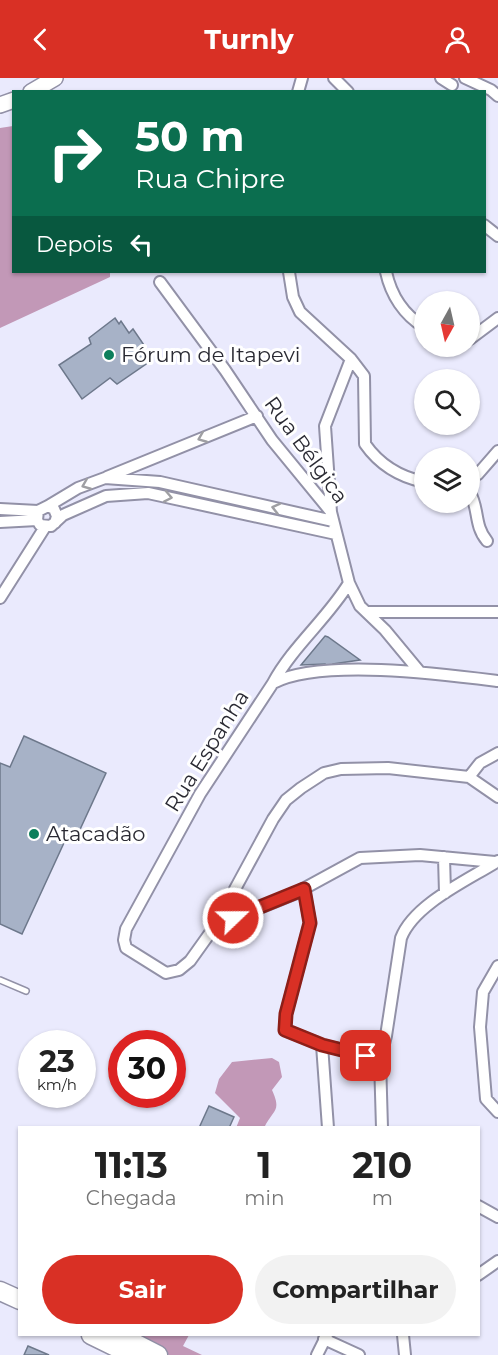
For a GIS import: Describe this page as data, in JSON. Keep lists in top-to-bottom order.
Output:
{
  "streets": {
    "street": ["Rua Bélgica", "Rua Espanha"]
  },
  "crossings": [
    ["Rua Bélgica", "Rua Espanha"]
  ],
  "places": ["Fórum de Itapevi", "Atacadão"],
  "north": "bottom",
  "page": {
    "header": "Turnly",
    "turn": ["50 m", "Rua Chipre"],
    "then": "Depois",
    "speed": "23 km/h",
    "limit": "30",
    "eta": [
      "11:13",
      "Chegada",
      "1",
      "min",
      "210",
      "m"
    ],
    "buttons": ["Sair", "Compartilhar"]
  }
}
